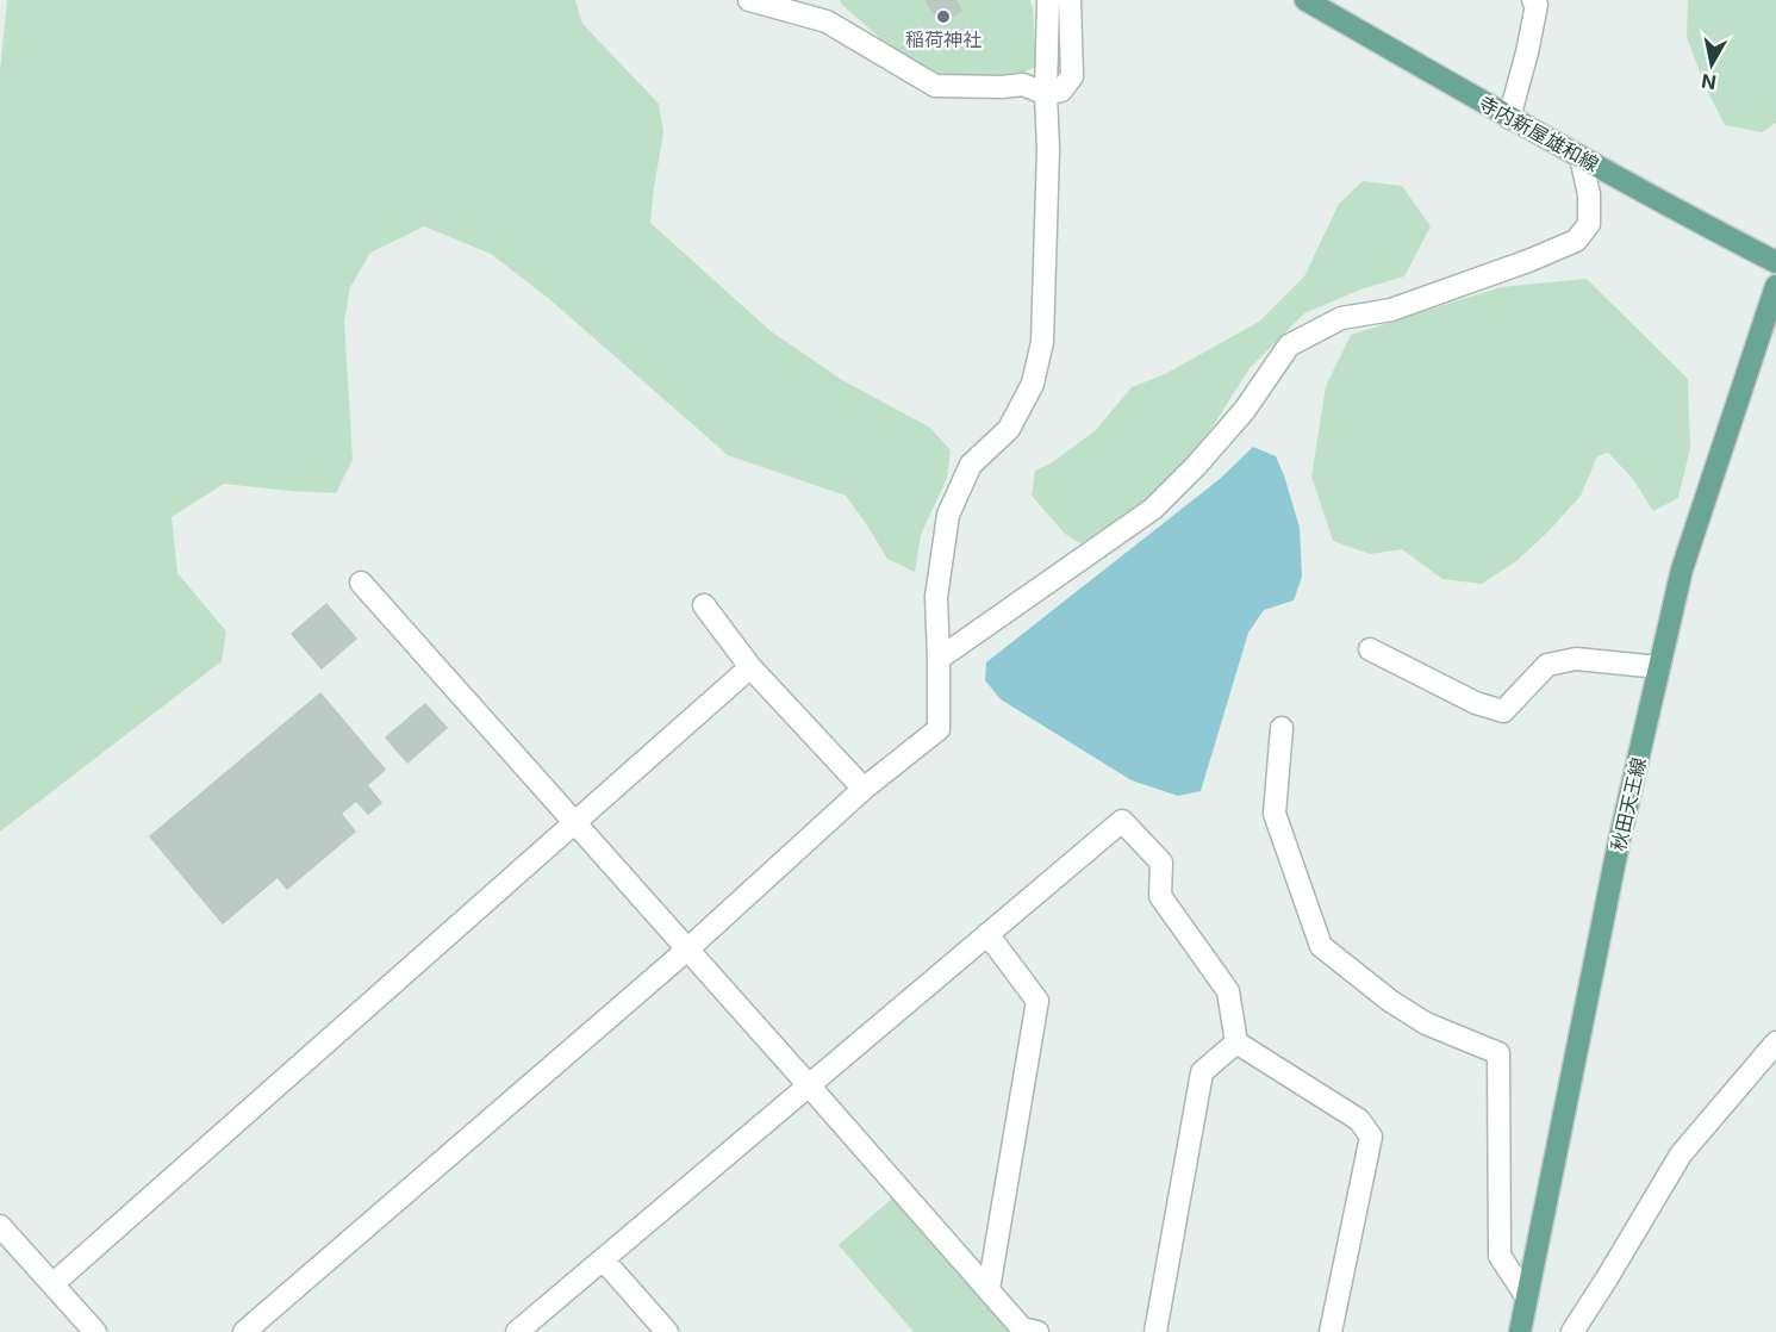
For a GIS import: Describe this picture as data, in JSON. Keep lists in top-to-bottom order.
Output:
{
  "streets": {
    "main road": ["寺内新屋雄和線", "秋田天王線"]
  },
  "places": ["稲荷神社"],
  "north": "bottom"
}
